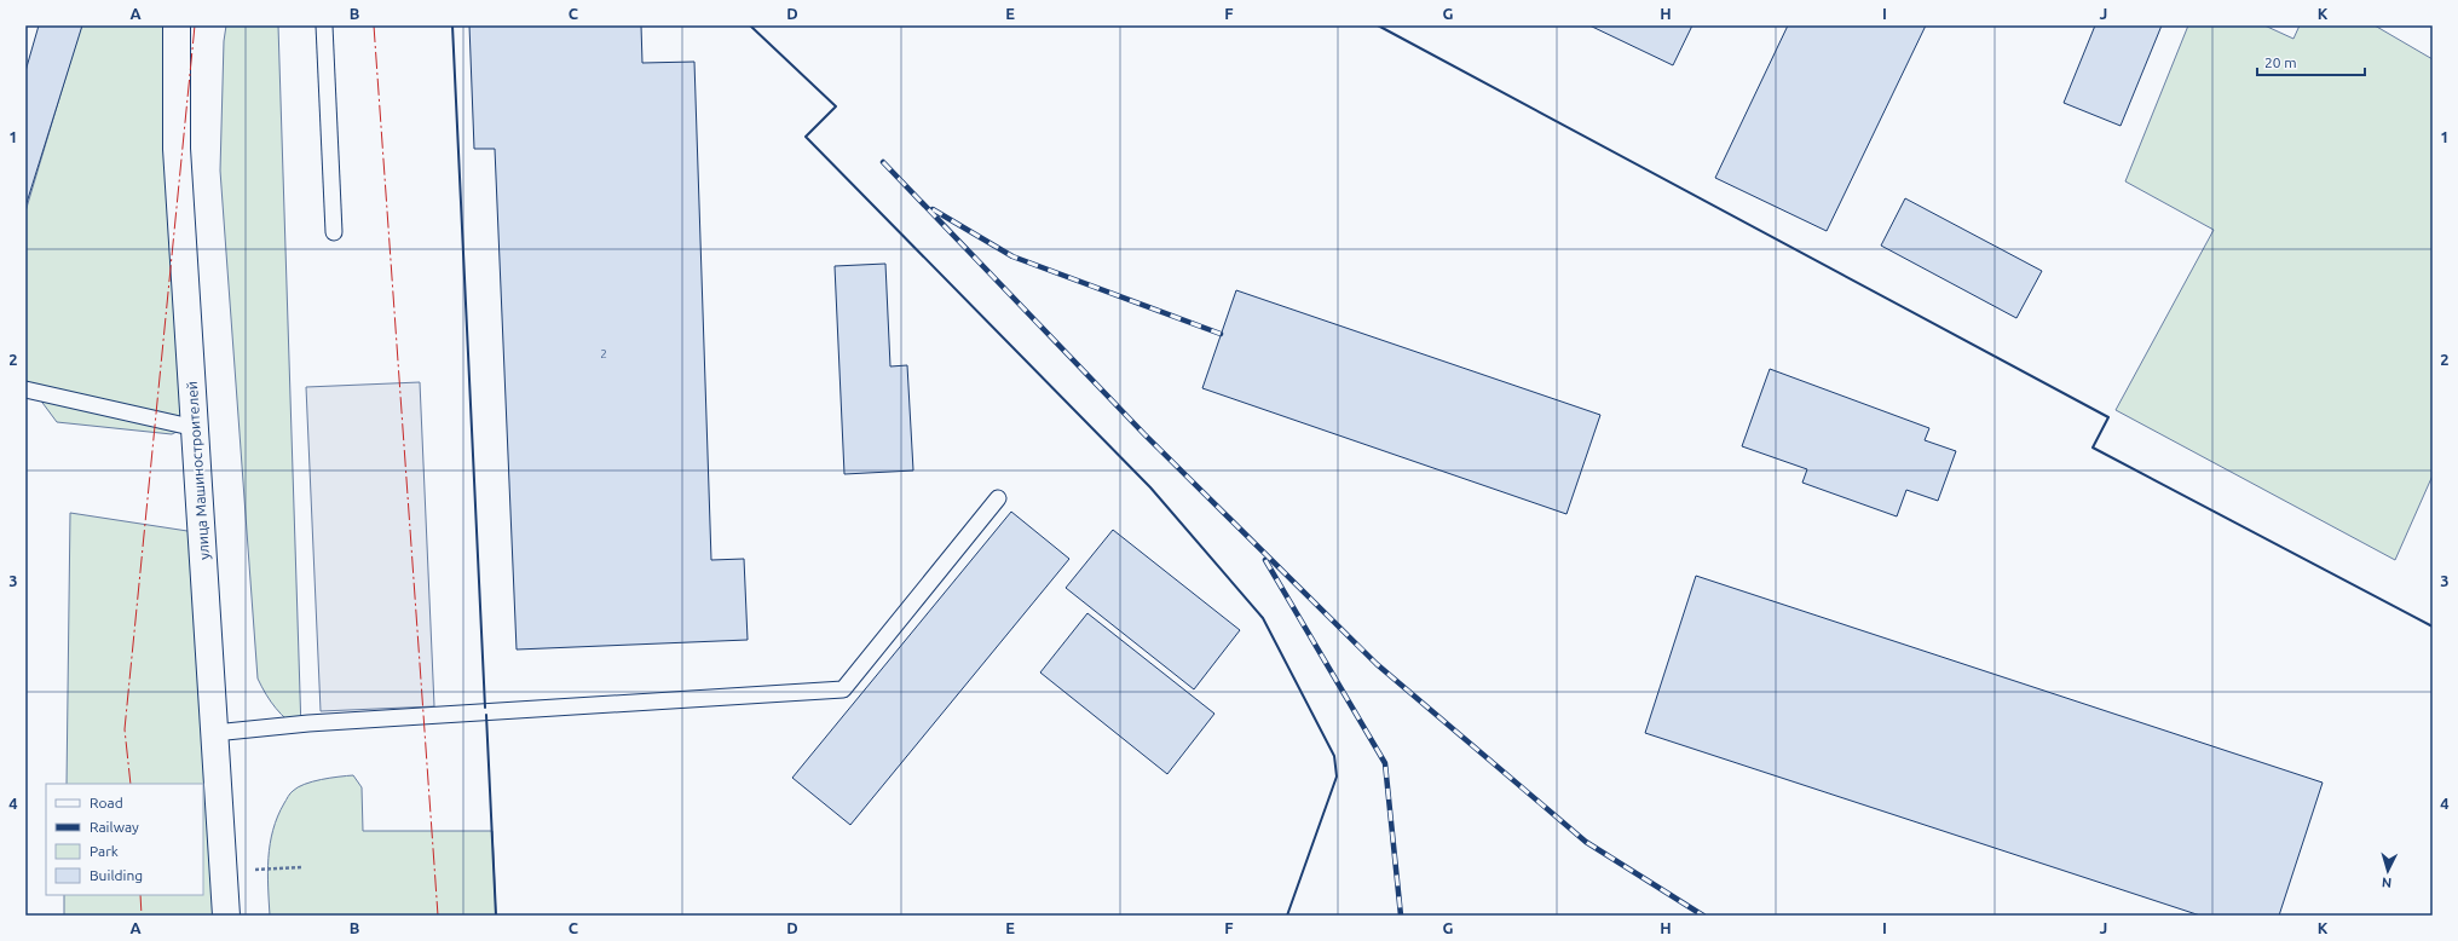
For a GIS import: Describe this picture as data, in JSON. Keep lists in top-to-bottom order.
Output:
{
  "streets": {
    "street": ["улица Машиностроителей"]
  },
  "house_numbers": ["2"],
  "legend": [
    "Road",
    "Railway",
    "Park",
    "Building"
  ],
  "scale_bar": "20 m",
  "north": "bottom",
  "grid": {
    "columns": [
      "A",
      "B",
      "C",
      "D",
      "E",
      "F",
      "G",
      "H",
      "I",
      "J",
      "K"
    ],
    "rows": [
      "1",
      "2",
      "3",
      "4"
    ]
  }
}
